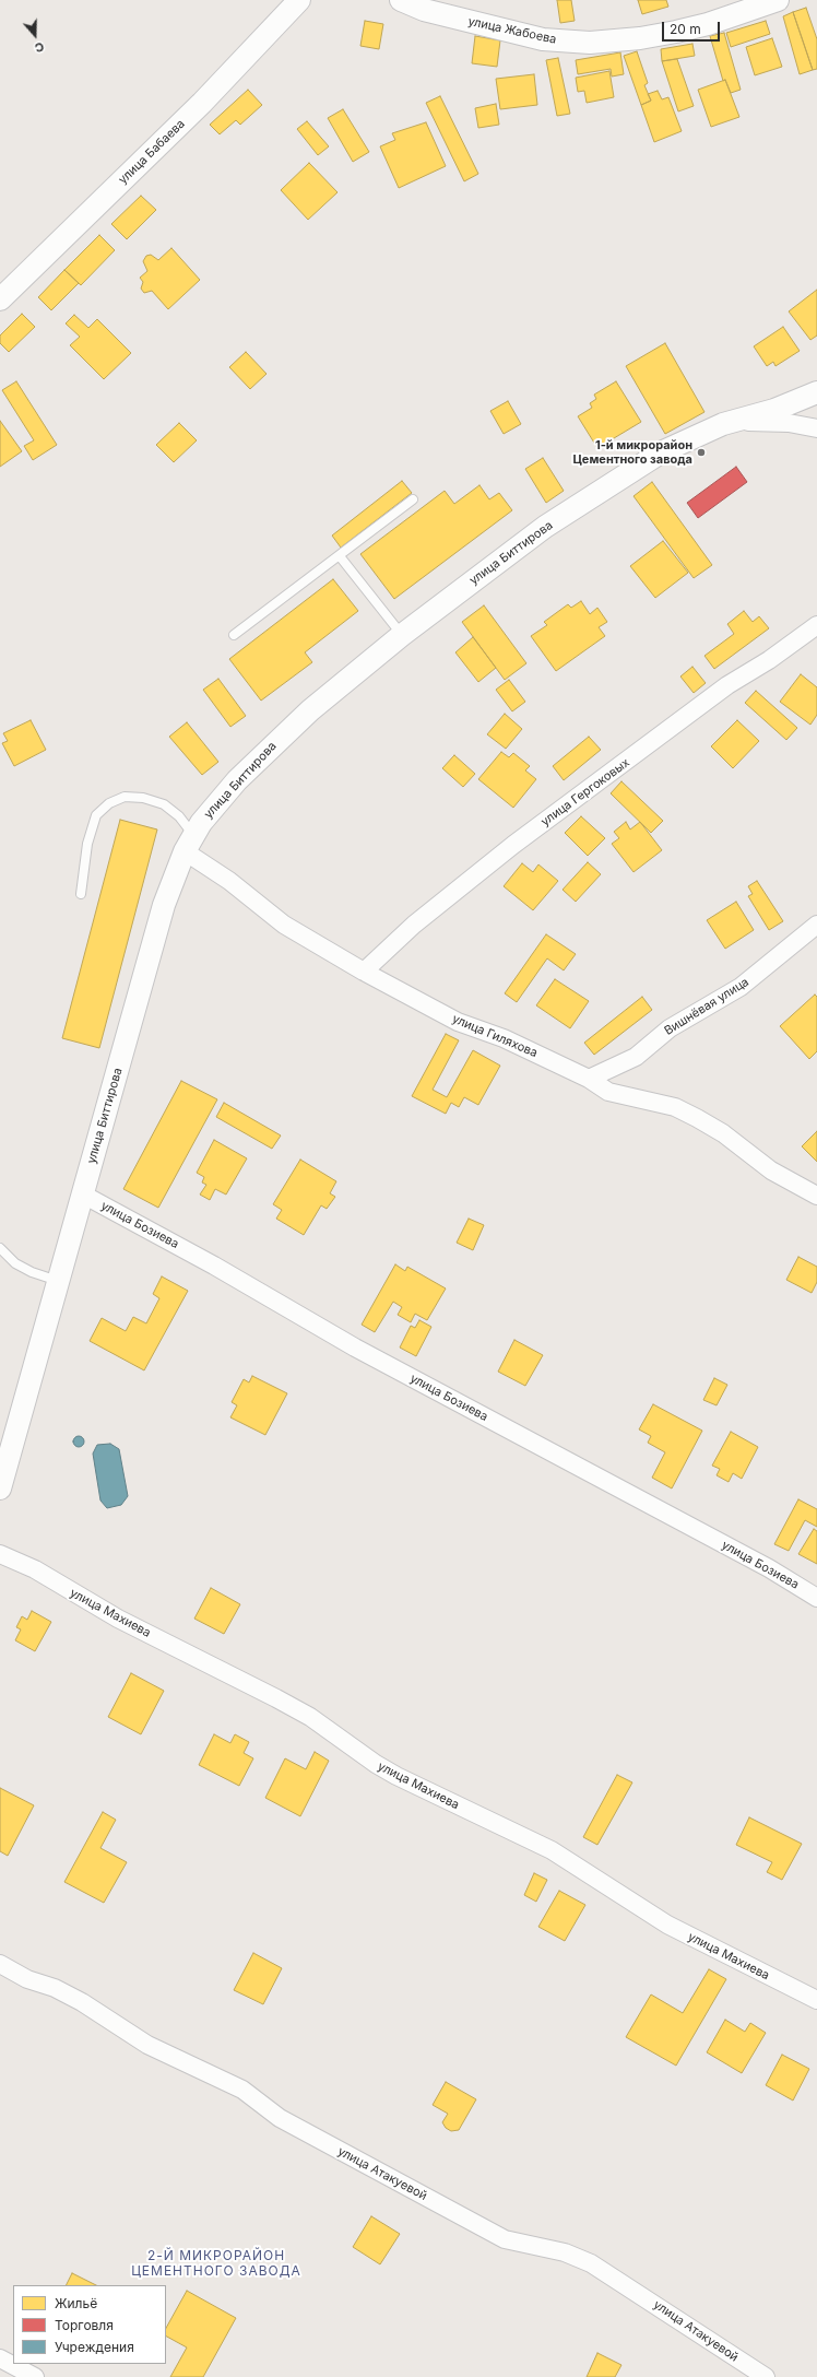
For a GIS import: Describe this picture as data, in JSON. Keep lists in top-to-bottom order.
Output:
{
  "streets": {
    "street": [
      "улица Жабоева",
      "улица Бабаева",
      "улица Биттирова",
      "улица Гергоковых",
      "Вишнёвая улица",
      "улица Гиляхова",
      "улица Бозиева",
      "улица Махиева",
      "улица Атакуевой"
    ]
  },
  "crossings": [
    ["улица Биттирова", "улица Гиляхова"],
    ["улица Биттирова", "улица Бозиева"],
    ["улица Гергоковых", "улица Гиляхова"],
    ["Вишнёвая улица", "улица Гиляхова"]
  ],
  "districts": ["2-Й МИКРОРАЙОН ЦЕМЕНТНОГО ЗАВОДА"],
  "places": ["1-й микрорайон Цементного завода"],
  "legend": ["Жильё", "Торговля", "Учреждения"],
  "scale_bar": "20 m",
  "north": "bottom"
}
